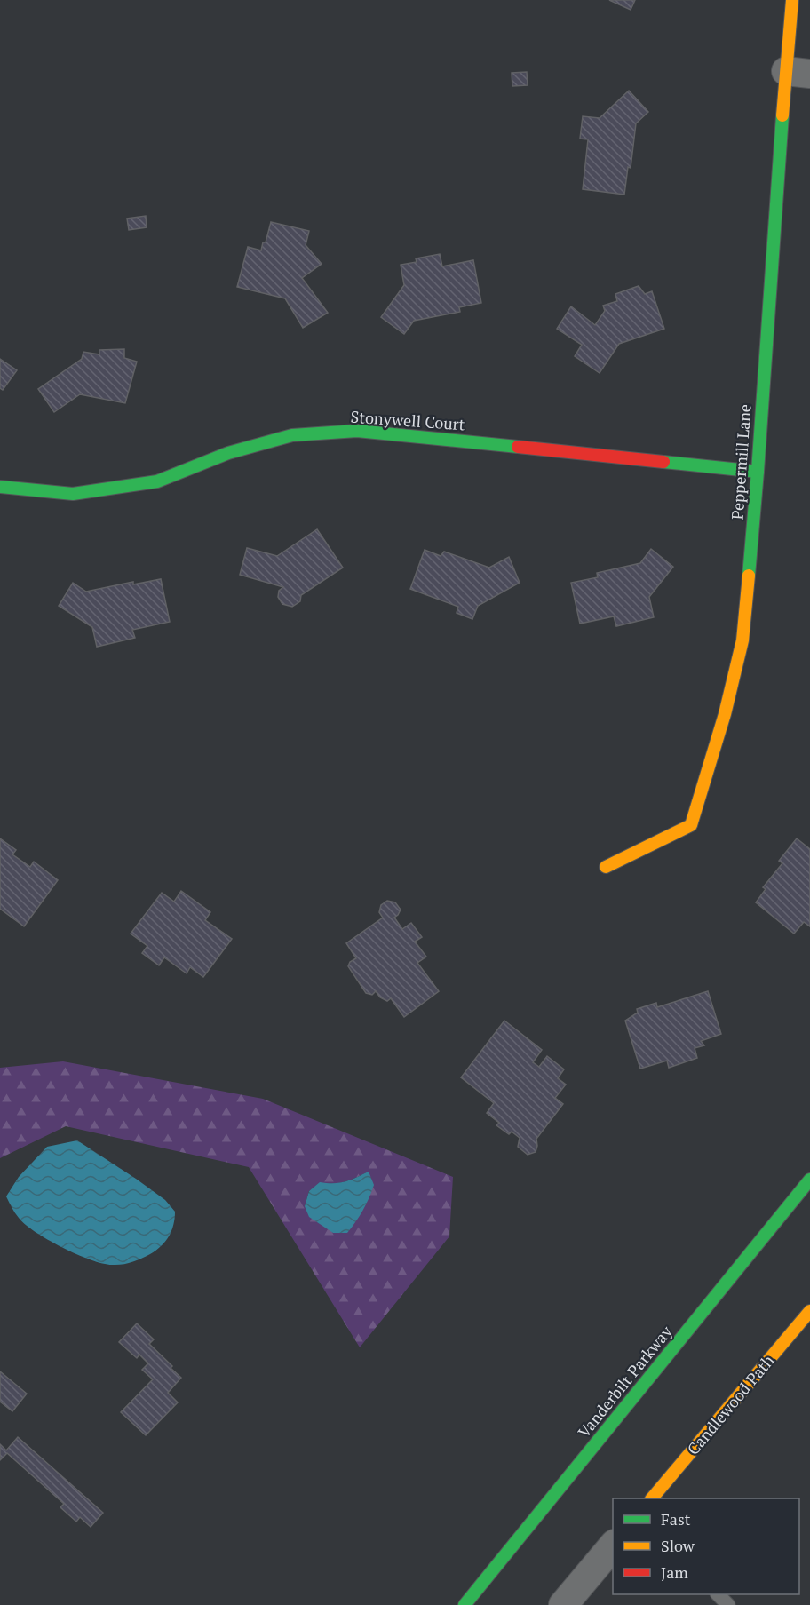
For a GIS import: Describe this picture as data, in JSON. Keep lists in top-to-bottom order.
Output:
{
  "streets": {
    "street": [
      "Stonywell Court",
      "Peppermill Lane",
      "Vanderbilt Parkway",
      "Candlewood Path"
    ]
  },
  "crossings": [
    ["Stonywell Court", "Peppermill Lane"]
  ],
  "legend": ["Fast", "Slow", "Jam"]
}
